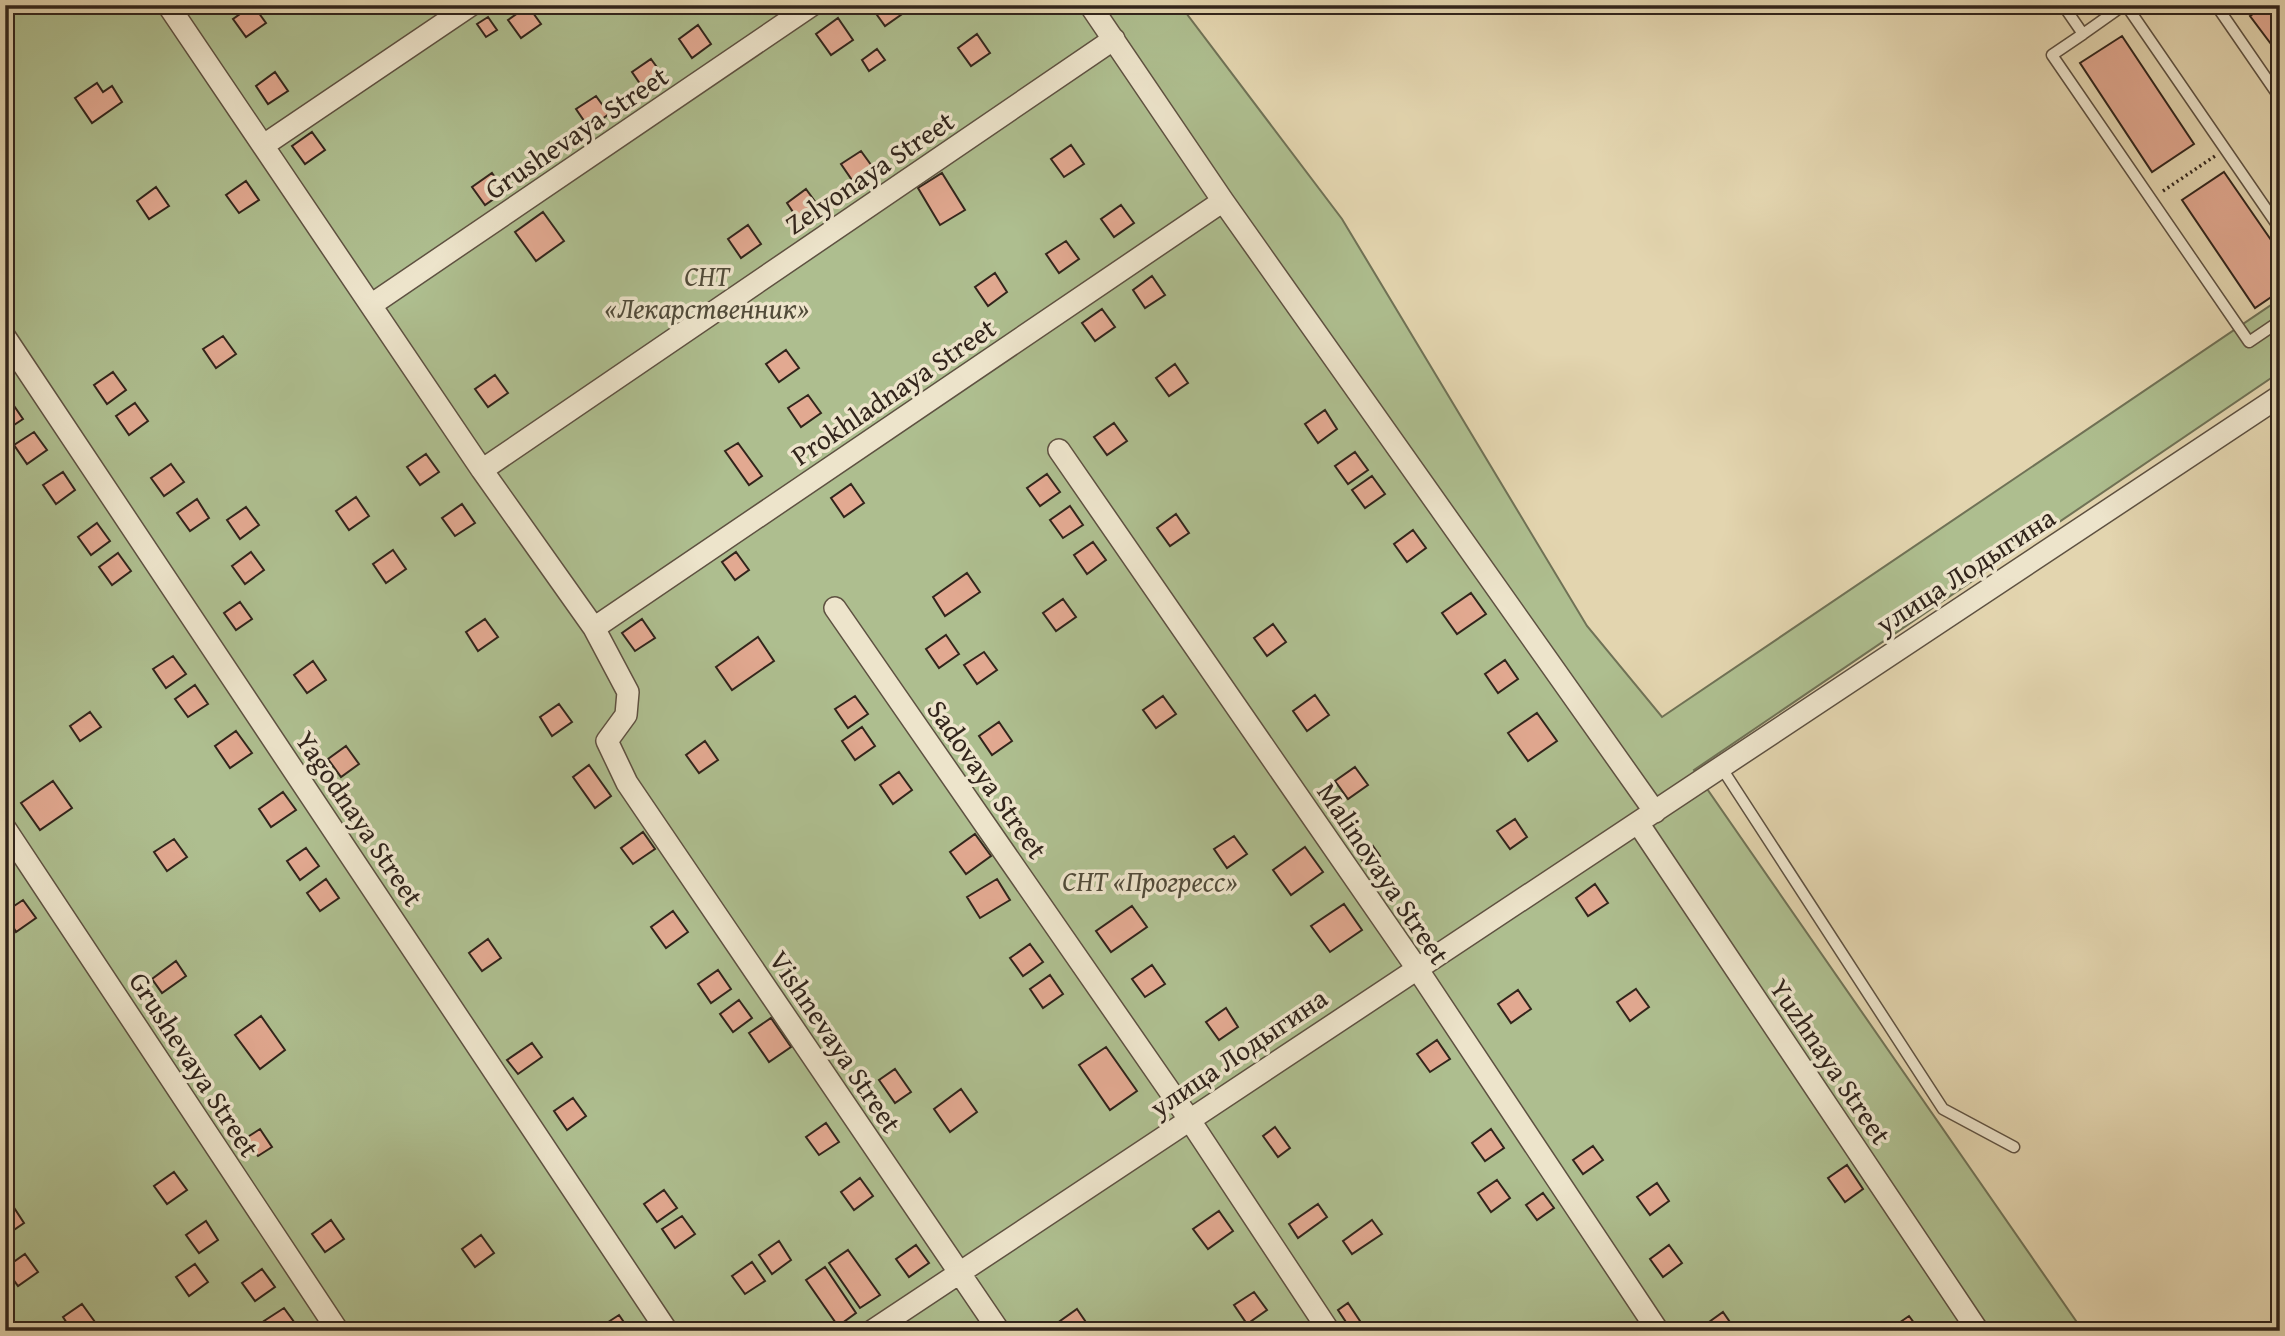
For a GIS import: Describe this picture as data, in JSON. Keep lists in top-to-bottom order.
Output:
{
  "streets": {
    "street": [
      "Grushevaya Street",
      "Zelyonaya Street",
      "Prokhladnaya Street",
      "улица Лодыгина",
      "Sadovaya Street",
      "Yagodnaya Street",
      "Malinovaya Street",
      "Vishnevaya Street",
      "Yuzhnaya Street"
    ]
  },
  "crossings": [
    ["Zelyonaya Street", "Yuzhnaya Street"],
    ["Prokhladnaya Street", "Vishnevaya Street"],
    ["Prokhladnaya Street", "Yuzhnaya Street"],
    ["улица Лодыгина", "Sadovaya Street"],
    ["улица Лодыгина", "Malinovaya Street"],
    ["улица Лодыгина", "Vishnevaya Street"],
    ["улица Лодыгина", "Yuzhnaya Street"]
  ],
  "parks": ["СНТ «Лекарственник»", "СНТ «Прогресс»"]
}
